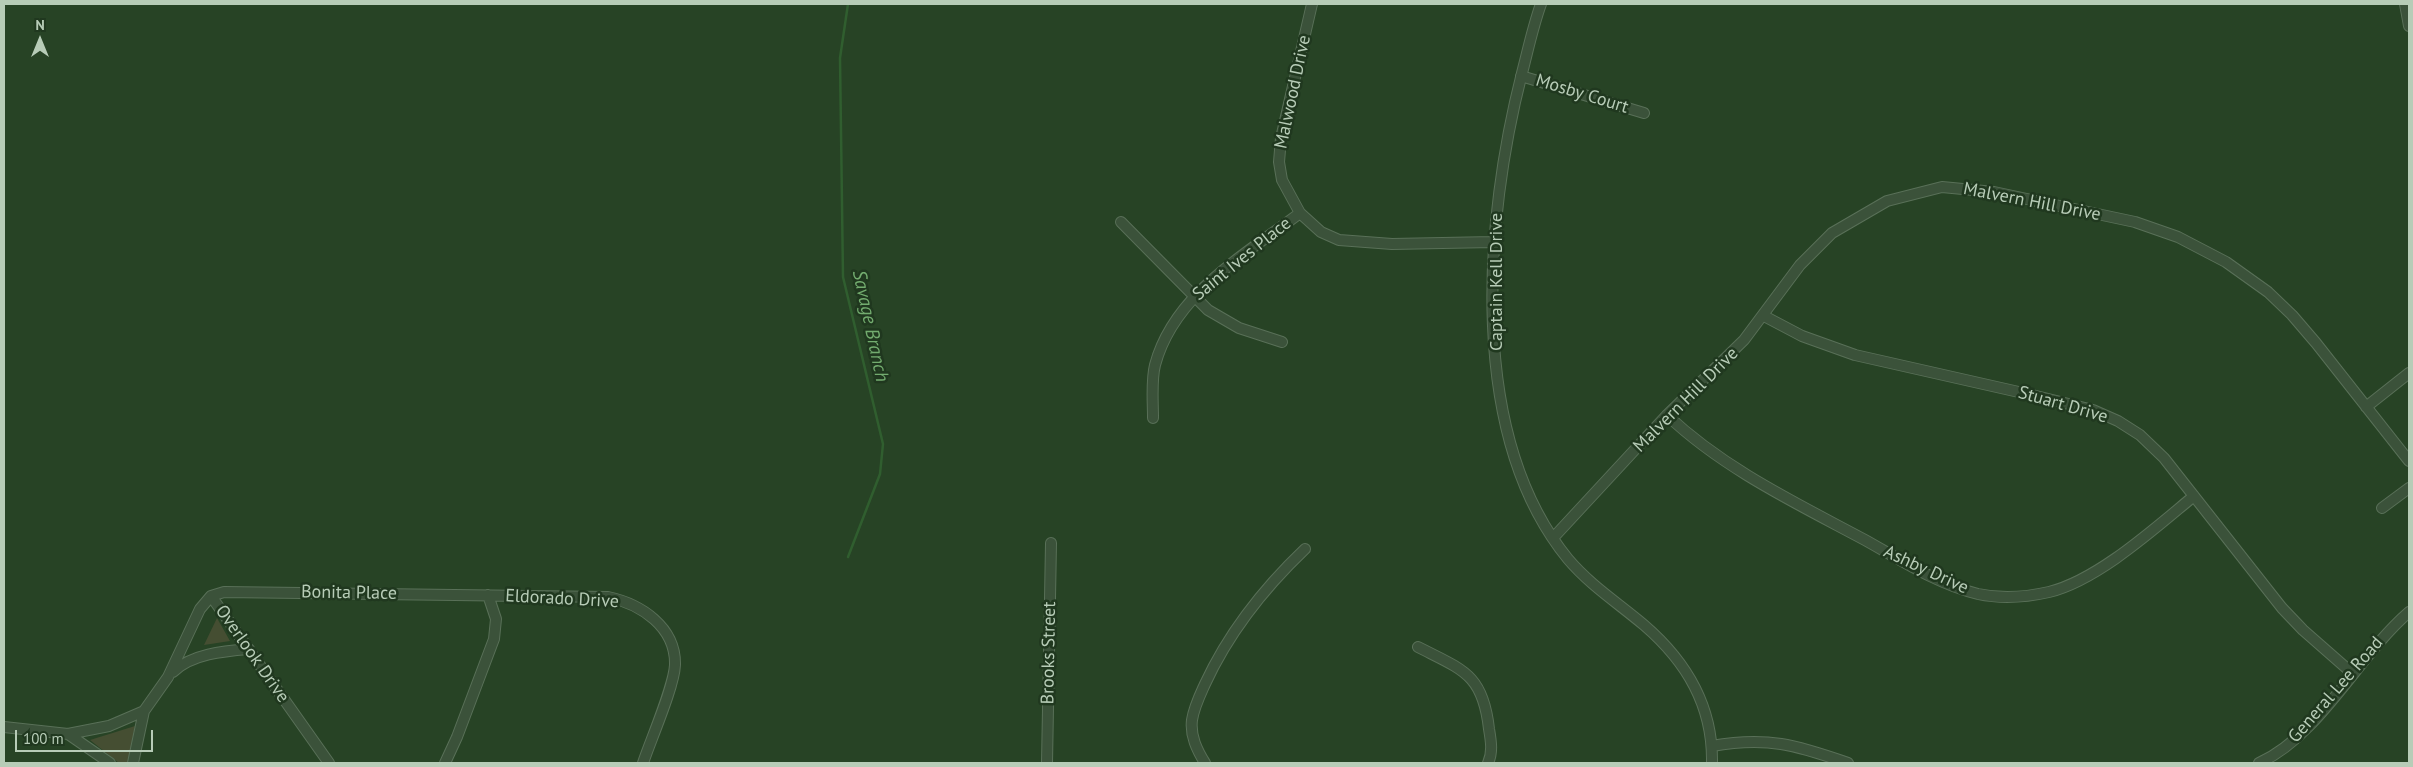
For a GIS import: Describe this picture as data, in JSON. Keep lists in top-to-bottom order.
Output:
{
  "streets": {
    "street": [
      "Malwood Drive",
      "Mosby Court",
      "Malvern Hill Drive",
      "Saint Ives Place",
      "Captain Kell Drive",
      "Stuart Drive",
      "Ashby Drive",
      "Bonita Place",
      "Eldorado Drive",
      "Brooks Street",
      "Overlook Drive",
      "General Lee Road"
    ]
  },
  "crossings": [
    ["Malwood Drive", "Saint Ives Place"],
    ["Malwood Drive", "Captain Kell Drive"],
    ["Mosby Court", "Captain Kell Drive"],
    ["Malvern Hill Drive", "Captain Kell Drive"],
    ["Malvern Hill Drive", "Stuart Drive"],
    ["Malvern Hill Drive", "Ashby Drive"],
    ["Stuart Drive", "Ashby Drive"],
    ["Stuart Drive", "General Lee Road"],
    ["Bonita Place", "Eldorado Drive"],
    ["Bonita Place", "Overlook Drive"]
  ],
  "water": ["Savage Branch"],
  "scale_bar": "100 m",
  "north": "top"
}
